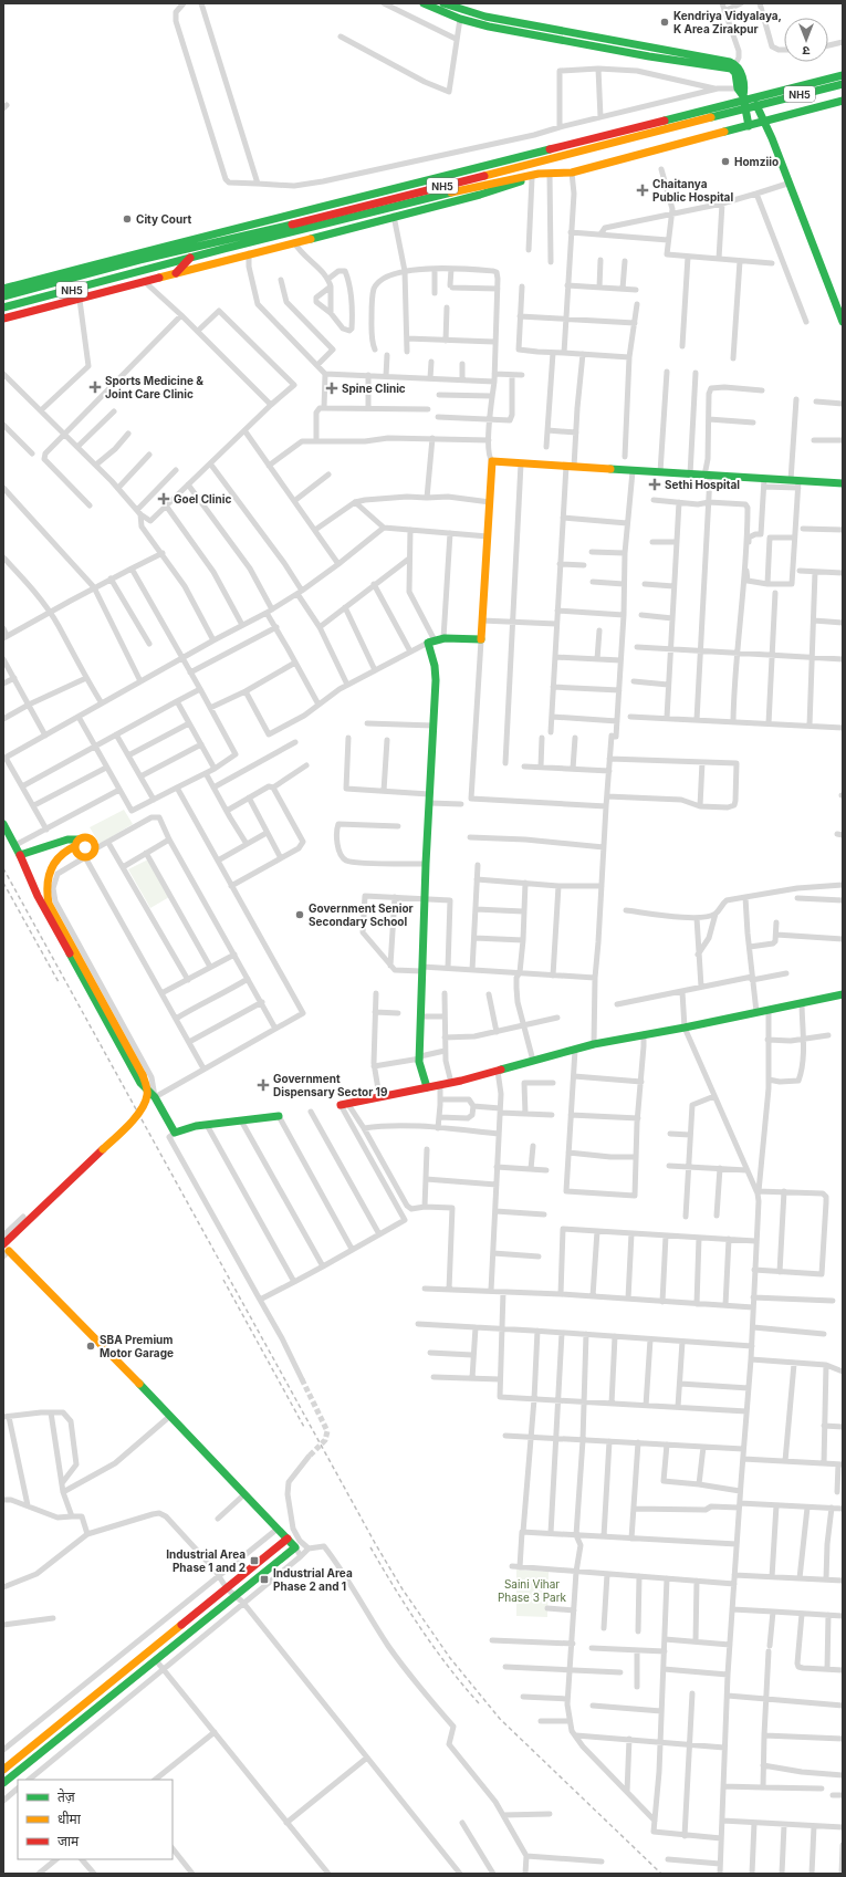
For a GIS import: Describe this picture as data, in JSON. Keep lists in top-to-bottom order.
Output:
{
  "streets": {
    "main road": ["NH5"]
  },
  "parks": ["Saini Vihar Phase 3 Park"],
  "places": {
    "other": [
      "Kendriya Vidyalaya, K Area Zirakpur",
      "Homziio",
      "City Court",
      "Government Senior Secondary School",
      "SBA Premium Motor Garage"
    ],
    "health": [
      "Chaitanya Public Hospital",
      "Sports Medicine & Joint Care Clinic",
      "Spine Clinic",
      "Sethi Hospital",
      "Goel Clinic",
      "Government Dispensary Sector 19"
    ],
    "transit": ["Industrial Area Phase 1 and 2", "Industrial Area Phase 2 and 1"]
  },
  "legend": ["तेज़", "धीमा", "जाम"],
  "north": "bottom"
}
